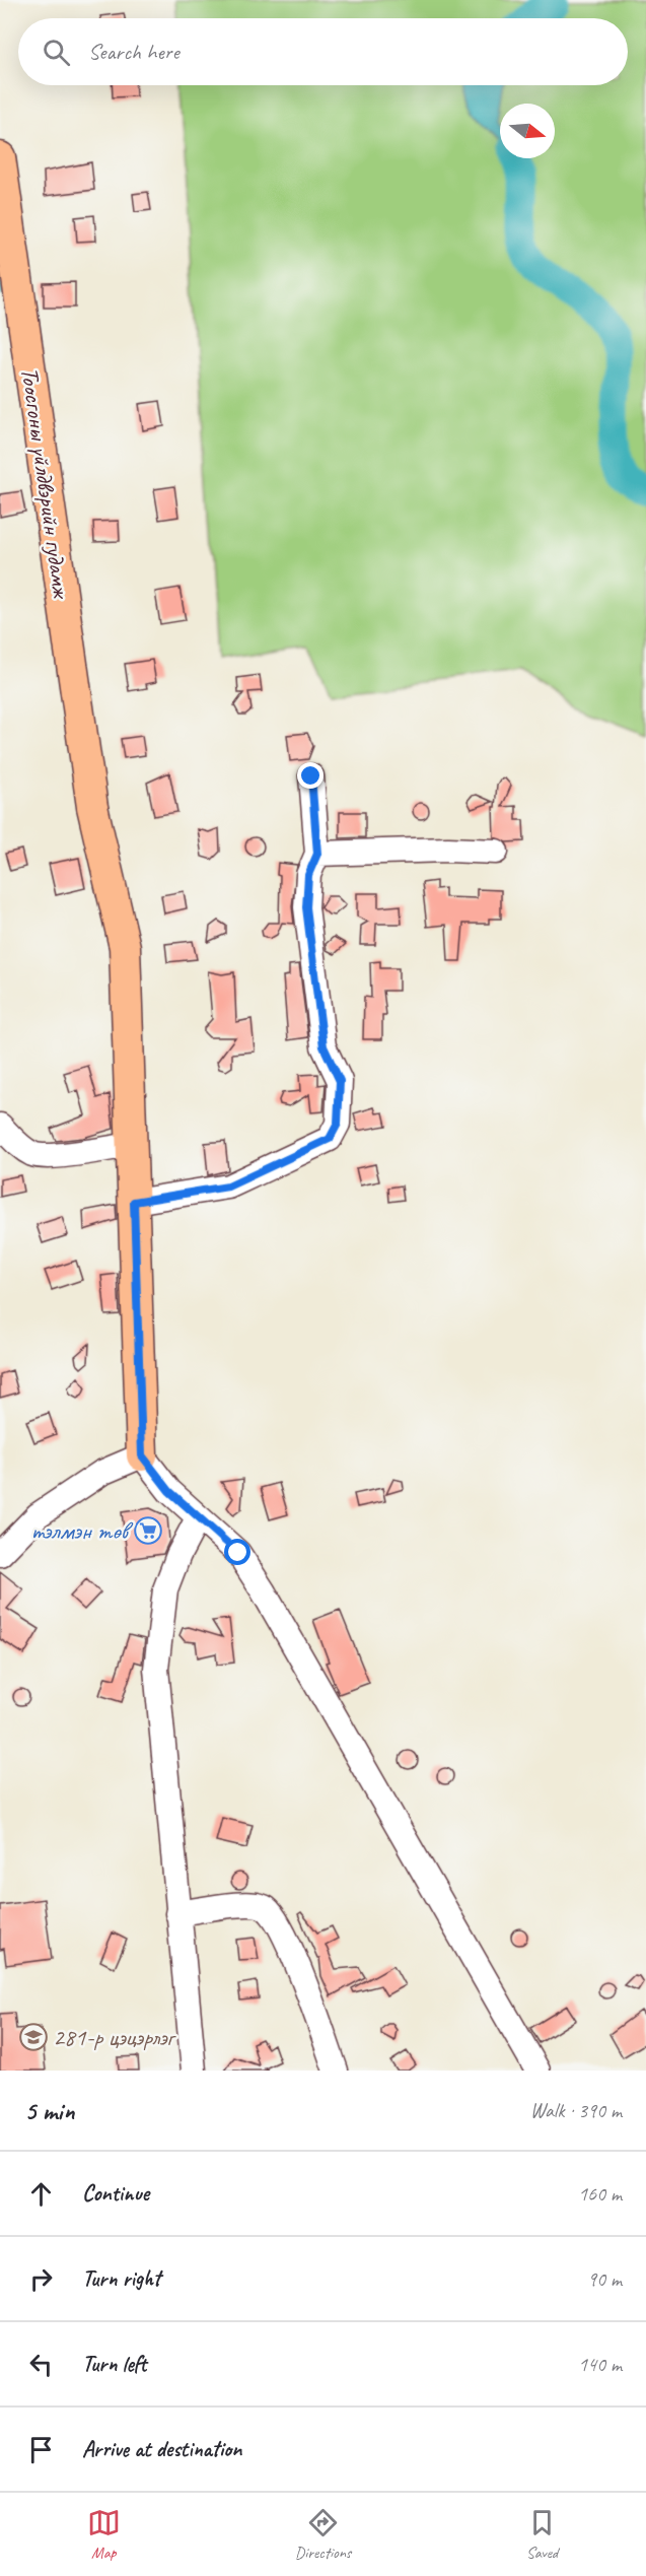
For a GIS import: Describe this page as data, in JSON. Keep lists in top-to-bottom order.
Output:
{
  "streets": {
    "main road": ["Тоосгоны үйлдвэрийн гудамж"]
  },
  "places": {
    "supermarket": ["тэлмэн төв"],
    "school or university": ["281-р цэцэрлэг"]
  },
  "north": "right",
  "page": {
    "search": "Search here",
    "heading": ["5 min", "Walk · 390 m"],
    "list": [
      ["Continue", "160 m"],
      ["Turn right", "90 m"],
      ["Turn left", "140 m"],
      "Arrive at destination"
    ],
    "nav": ["Map", "Directions", "Saved"]
  }
}
